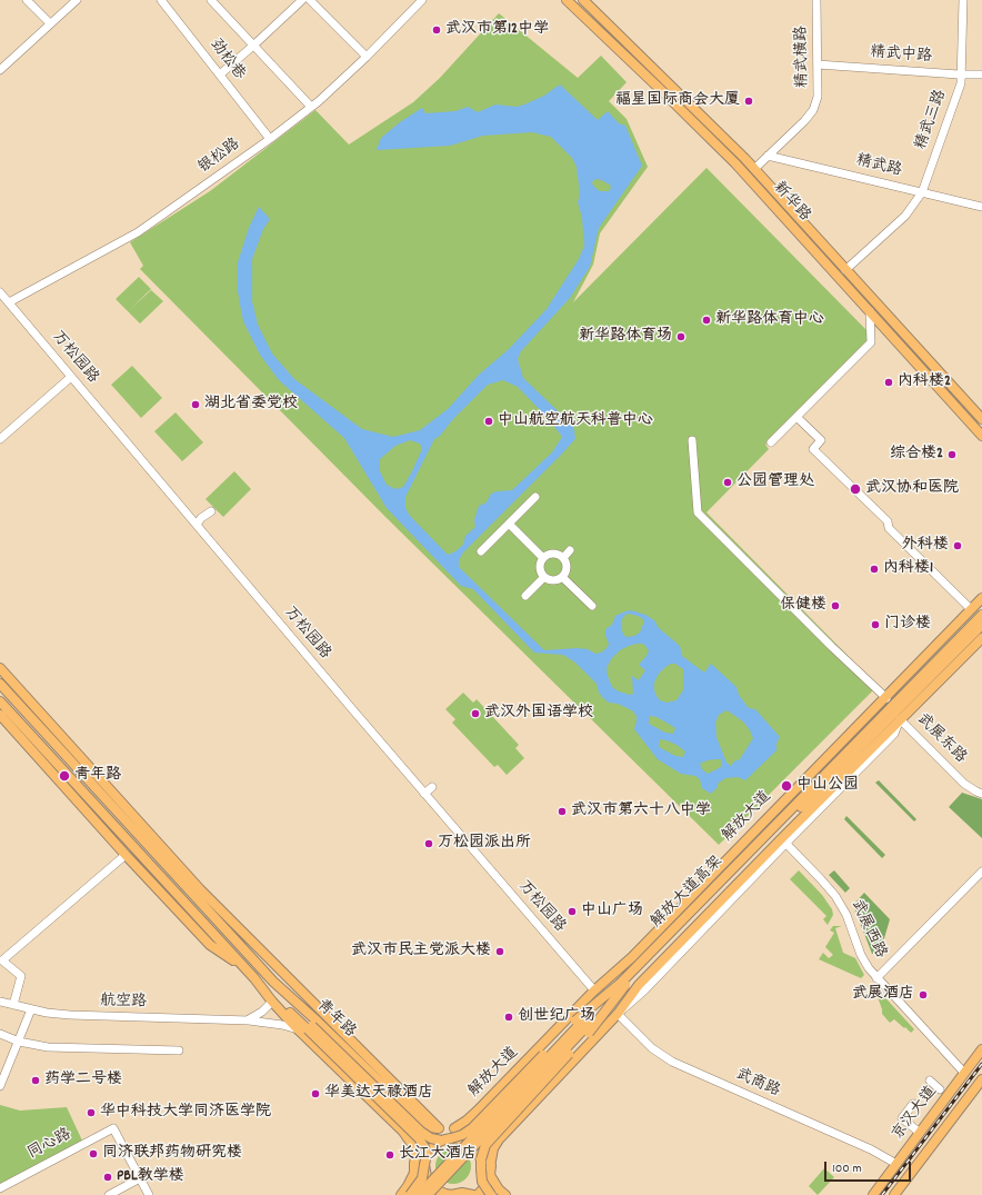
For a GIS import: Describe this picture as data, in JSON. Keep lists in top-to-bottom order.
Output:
{
  "streets": {
    "main road": [
      "新华路",
      "解放大道",
      "解放大道高架",
      "青年路",
      "京汉大道"
    ],
    "street": [
      "精武中路",
      "精武横路",
      "劲松巷",
      "精武三路",
      "银松路",
      "精武路",
      "万松园路",
      "武展东路",
      "武展西路",
      "航空路",
      "武商路",
      "同心路"
    ]
  },
  "crossings": [
    ["精武中路", "精武横路"],
    ["精武中路", "精武三路"],
    ["精武横路", "精武路"],
    ["精武横路", "新华路"],
    ["劲松巷", "银松路"],
    ["精武三路", "精武路"],
    ["精武三路", "新华路"],
    ["银松路", "万松园路"],
    ["万松园路", "解放大道"],
    ["武展西路", "京汉大道"],
    ["武商路", "京汉大道"]
  ],
  "places": [
    "武汉市第12中学",
    "福星国际商会大厦",
    "新华路体育中心",
    "新华路体育场",
    "内科楼2",
    "湖北省委党校",
    "中山航空航天科普中心",
    "综合楼2",
    "公园管理处",
    "武汉协和医院",
    "外科楼",
    "内科楼1",
    "保健楼",
    "门诊楼",
    "武汉外国语学校",
    "青年路",
    "中山公园",
    "武汉市第六十八中学",
    "万松园派出所",
    "中山广场",
    "武汉市民主党派大楼",
    "武展酒店",
    "创世纪广场",
    "药学二号楼",
    "华美达天禄酒店",
    "华中科技大学同济医学院",
    "同济联邦药物研究楼",
    "长江大酒店",
    "PBL教学楼"
  ],
  "scale_bar": "100 m"
}
